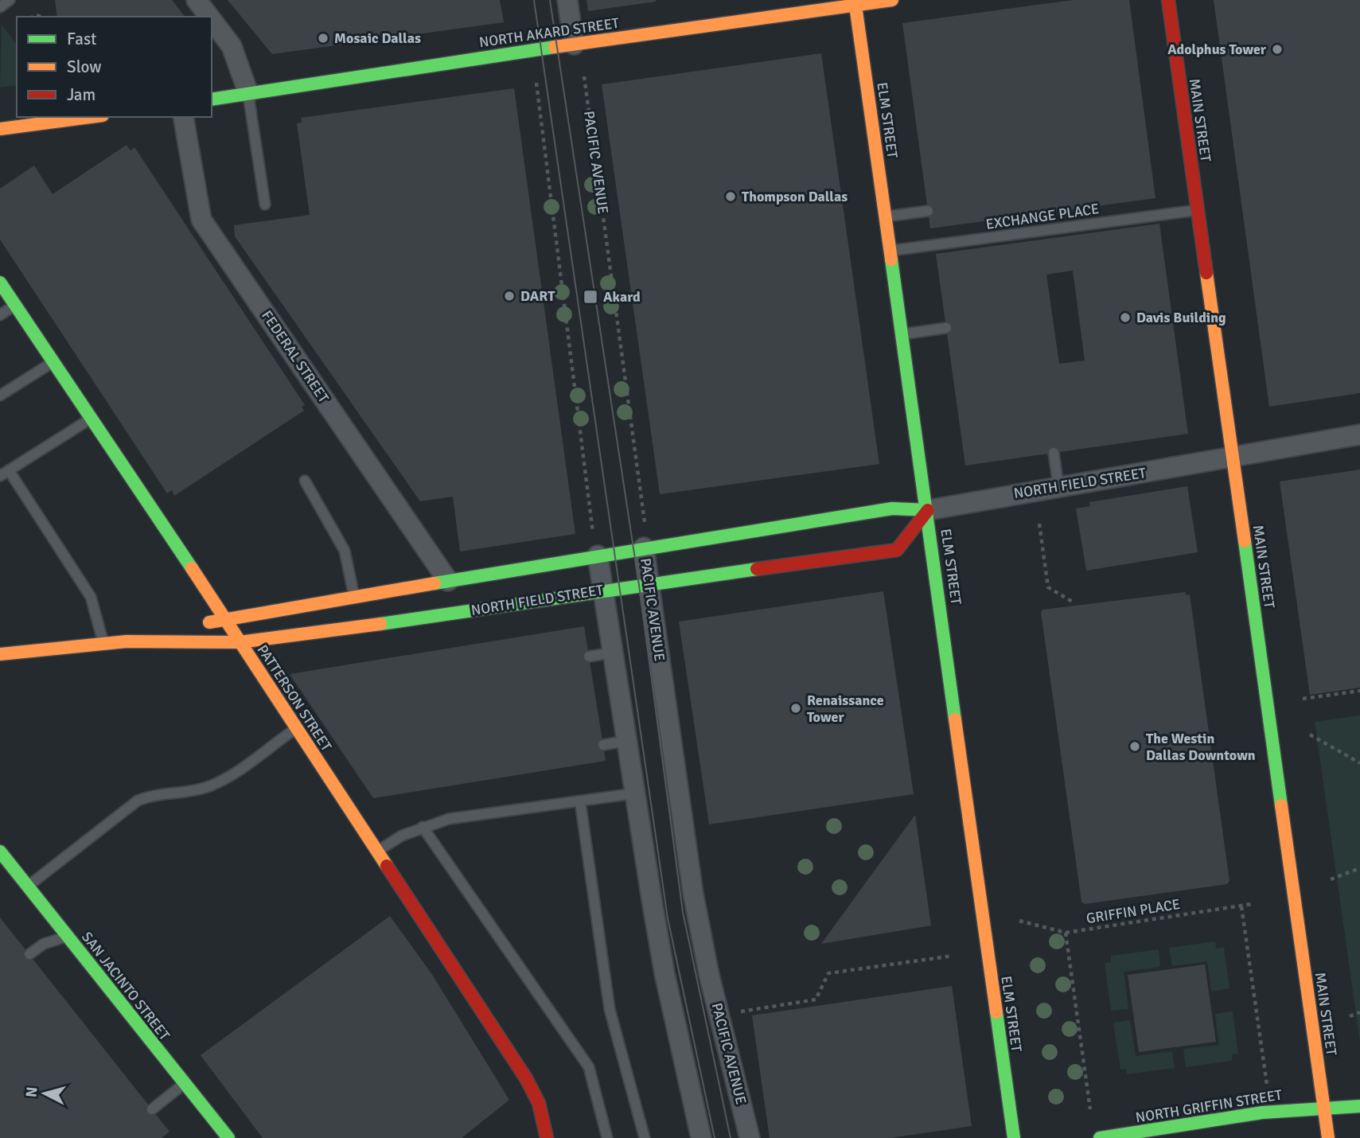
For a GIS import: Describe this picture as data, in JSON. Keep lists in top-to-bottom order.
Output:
{
  "streets": {
    "main road": [
      "NORTH AKARD STREET",
      "ELM STREET",
      "MAIN STREET",
      "NORTH FIELD STREET",
      "PATTERSON STREET",
      "SAN JACINTO STREET",
      "NORTH GRIFFIN STREET"
    ],
    "street": ["PACIFIC AVENUE", "FEDERAL STREET"],
    "lane": ["EXCHANGE PLACE"],
    "path": ["GRIFFIN PLACE"]
  },
  "crossings": [
    ["NORTH AKARD STREET", "ELM STREET"],
    ["ELM STREET", "EXCHANGE PLACE"],
    ["ELM STREET", "NORTH FIELD STREET"],
    ["MAIN STREET", "EXCHANGE PLACE"],
    ["MAIN STREET", "NORTH FIELD STREET"],
    ["MAIN STREET", "NORTH GRIFFIN STREET"],
    ["PACIFIC AVENUE", "NORTH FIELD STREET"],
    ["FEDERAL STREET", "NORTH FIELD STREET"],
    ["NORTH FIELD STREET", "PATTERSON STREET"]
  ],
  "places": {
    "other": [
      "Mosaic Dallas",
      "Adolphus Tower",
      "Thompson Dallas",
      "DART",
      "Davis Building",
      "Renaissance Tower",
      "The Westin Dallas Downtown"
    ],
    "transit": ["Akard"]
  },
  "legend": ["Fast", "Slow", "Jam"],
  "north": "left"
}
